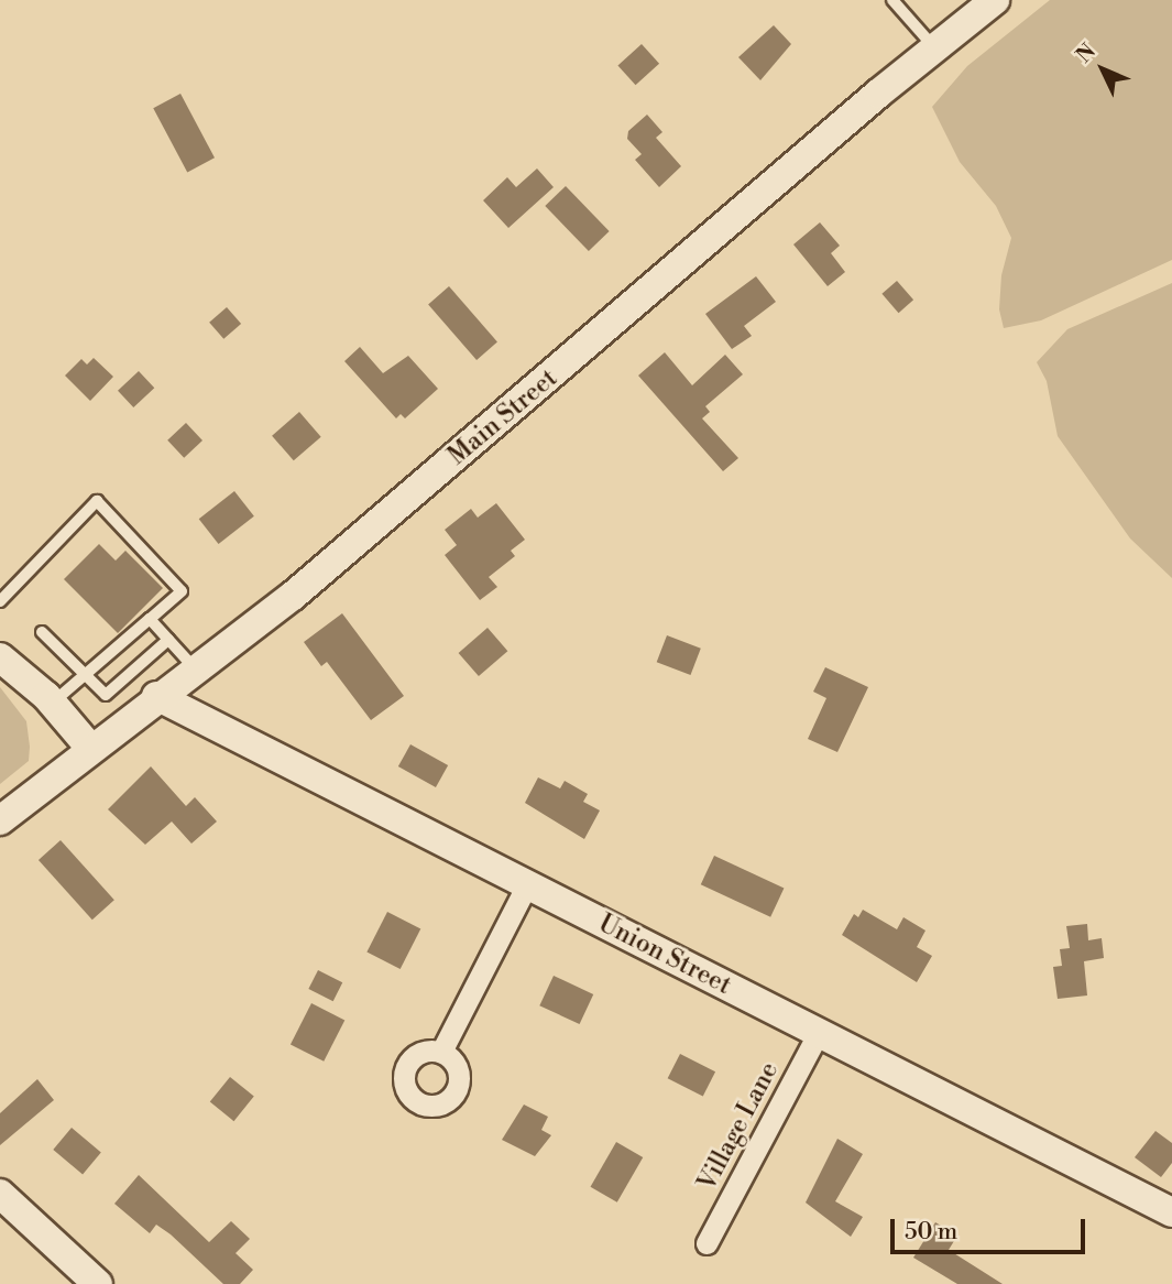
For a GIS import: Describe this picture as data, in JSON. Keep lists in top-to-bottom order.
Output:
{
  "streets": {
    "main road": ["Main Street", "Union Street"],
    "street": ["Village Lane"]
  },
  "crossings": [
    ["Main Street", "Union Street"],
    ["Union Street", "Village Lane"]
  ],
  "scale_bar": "50 m",
  "north": "top left"
}
